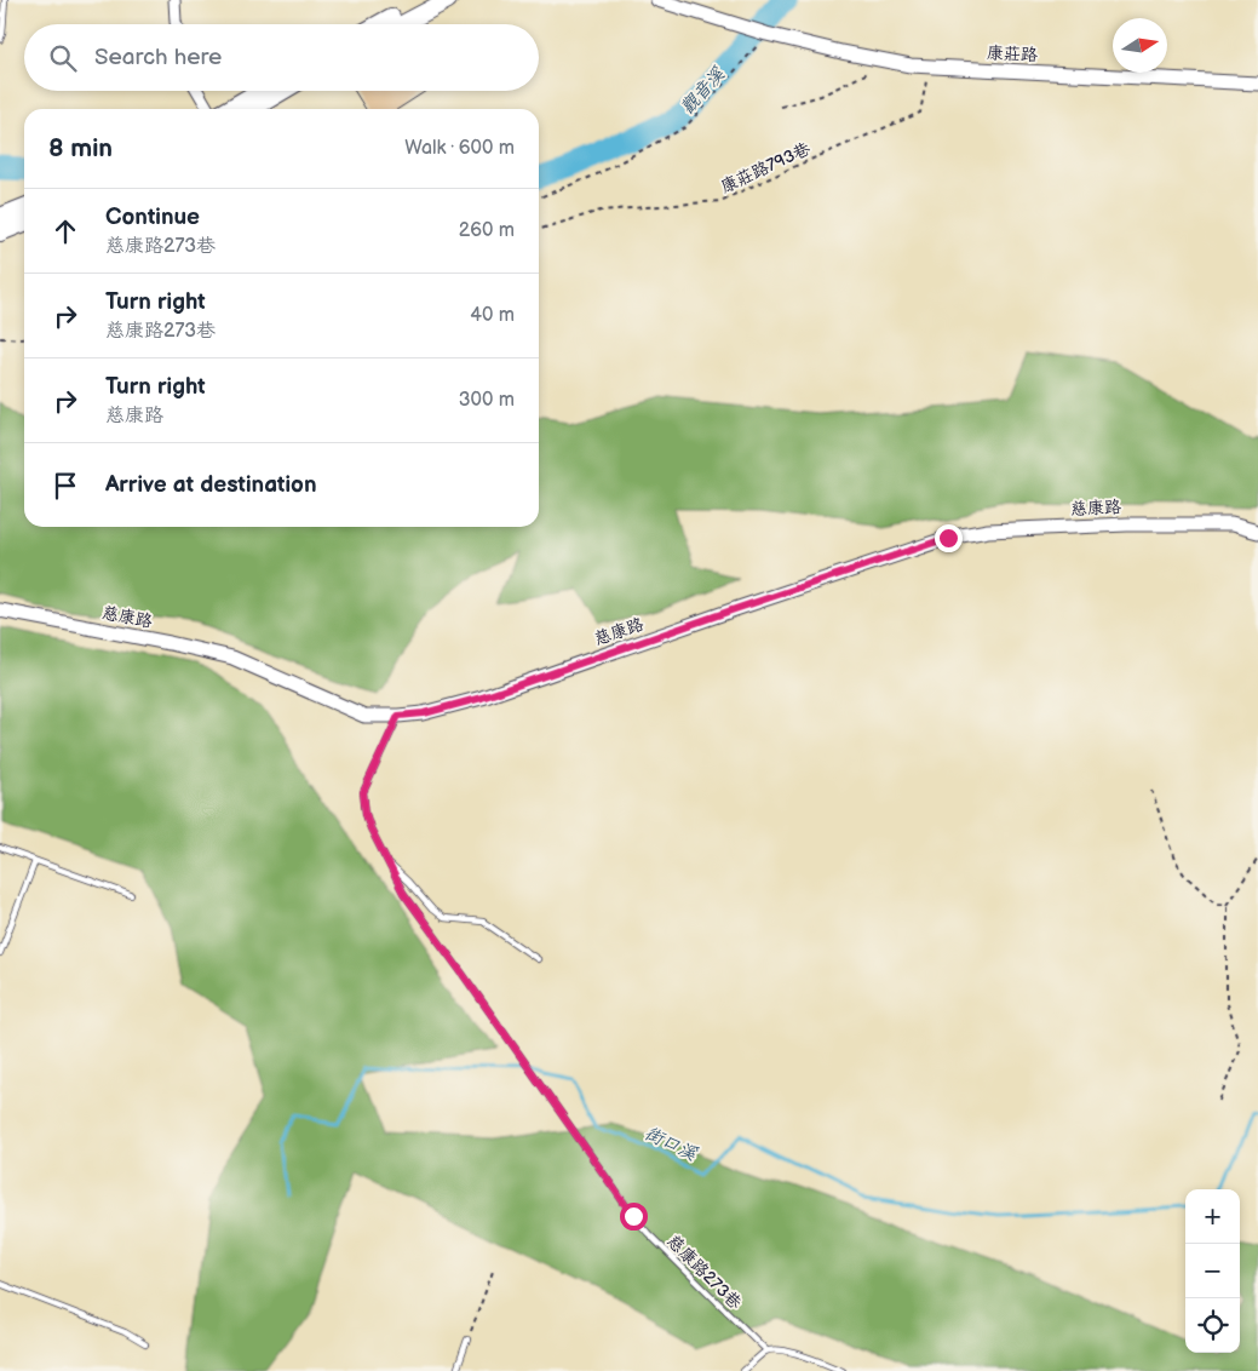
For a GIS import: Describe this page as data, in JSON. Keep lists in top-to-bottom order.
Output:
{
  "streets": {
    "street": ["康莊路", "慈康路"],
    "lane": ["慈康路273巷"],
    "path": ["康莊路793巷"]
  },
  "crossings": [
    ["康莊路", "康莊路793巷"],
    ["慈康路", "慈康路273巷"]
  ],
  "water": ["觀音溪", "街口溪"],
  "north": "right",
  "page": {
    "search": "Search here",
    "heading": ["8 min", "Walk · 600 m"],
    "list": [
      ["Continue", "慈康路273巷", "260 m"],
      ["Turn right", "慈康路273巷", "40 m"],
      ["Turn right", "慈康路", "300 m"],
      "Arrive at destination"
    ],
    "map_buttons": ["+", "−"]
  }
}
